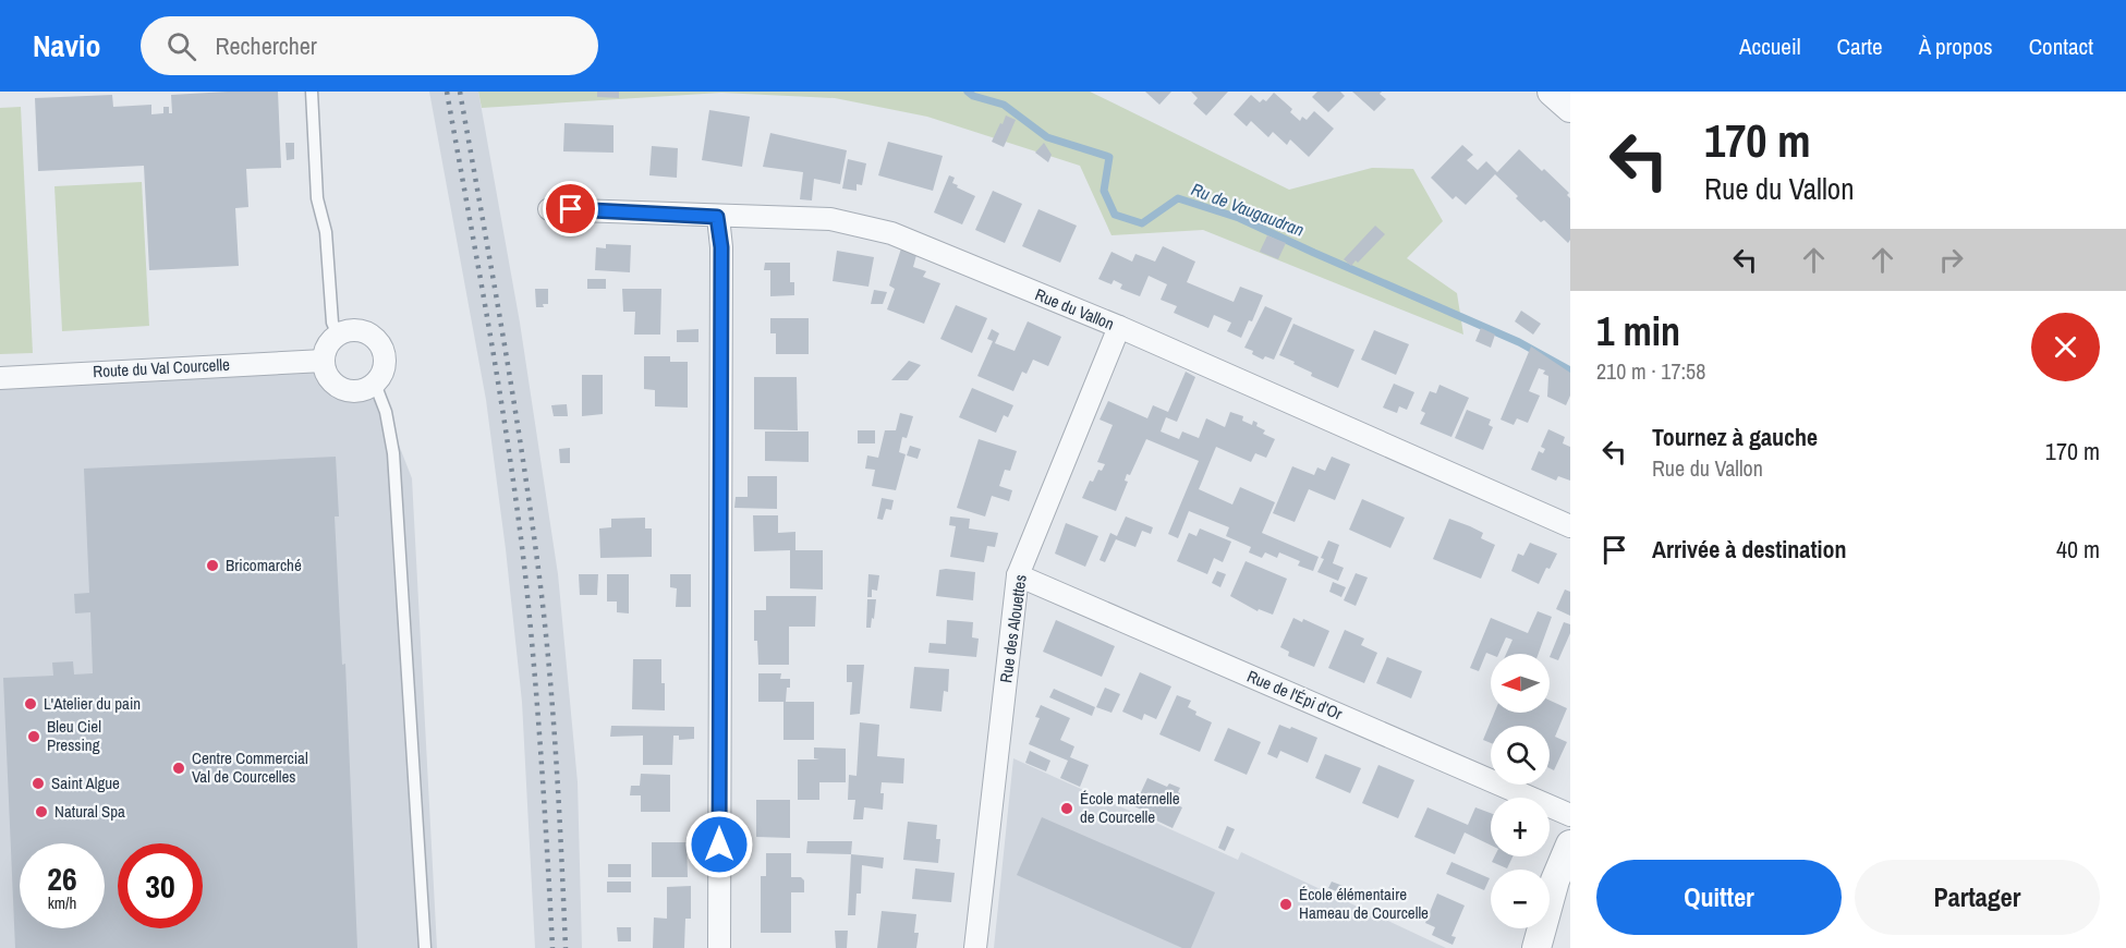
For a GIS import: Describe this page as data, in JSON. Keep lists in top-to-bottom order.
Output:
{
  "streets": {
    "street": [
      "Rue du Vallon",
      "Route du Val Courcelle",
      "Rue des Alouettes",
      "Rue de l'Épi d'Or"
    ]
  },
  "crossings": [
    ["Rue du Vallon", "Rue des Alouettes"],
    ["Rue des Alouettes", "Rue de l'Épi d'Or"]
  ],
  "water": ["Ru de Vaugaudran"],
  "places": [
    "Bricomarché",
    "L'Atelier du pain",
    "Bleu Ciel Pressing",
    "Centre Commercial Val de Courcelles",
    "Saint Algue",
    "École maternelle de Courcelle",
    "Natural Spa",
    "École élémentaire Hameau de Courcelle"
  ],
  "north": "left",
  "page": {
    "header": "Navio",
    "search": "Rechercher",
    "nav": [
      "Accueil",
      "Carte",
      "À propos",
      "Contact"
    ],
    "turn": ["170 m", "Rue du Vallon"],
    "heading": ["1 min", "210 m · 17:58"],
    "list": [
      {
        "name": "Tournez à gauche",
        "note": "Rue du Vallon",
        "value": "170 m"
      },
      {
        "name": "Arrivée à destination",
        "value": "40 m"
      }
    ],
    "map_buttons": ["+", "−"],
    "speed": "26 km/h",
    "limit": "30",
    "buttons": ["Quitter", "Partager"]
  }
}
